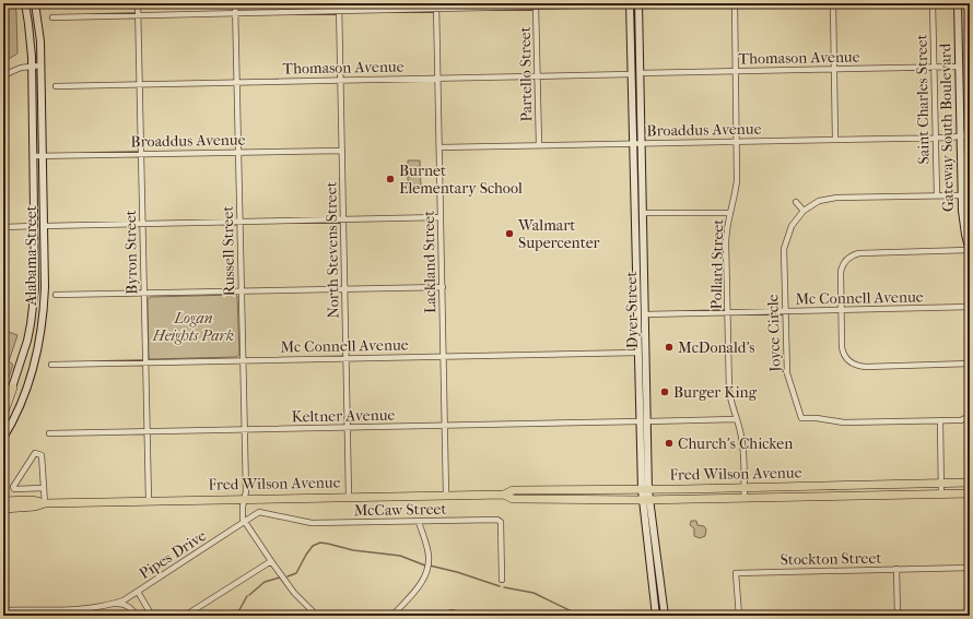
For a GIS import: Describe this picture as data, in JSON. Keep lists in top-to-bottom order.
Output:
{
  "streets": {
    "main road": [
      "Gateway South Boulevard",
      "Alabama Street",
      "Dyer Street",
      "Fred Wilson Avenue"
    ],
    "street": [
      "Thomason Avenue",
      "Partello Street",
      "Saint Charles Street",
      "Broaddus Avenue",
      "North Stevens Street",
      "Russell Street",
      "Byron Street",
      "Lackland Street",
      "Pollard Street",
      "Mc Connell Avenue",
      "Joyce Circle",
      "Keltner Avenue",
      "McCaw Street",
      "Pipes Drive",
      "Stockton Street"
    ]
  },
  "crossings": [
    ["Thomason Avenue", "Partello Street"],
    ["Thomason Avenue", "Saint Charles Street"],
    ["Thomason Avenue", "Gateway South Boulevard"],
    ["Thomason Avenue", "North Stevens Street"],
    ["Thomason Avenue", "Russell Street"],
    ["Thomason Avenue", "Byron Street"],
    ["Thomason Avenue", "Lackland Street"],
    ["Thomason Avenue", "Pollard Street"],
    ["Thomason Avenue", "Dyer Street"],
    ["Partello Street", "Broaddus Avenue"],
    ["Saint Charles Street", "Broaddus Avenue"],
    ["Saint Charles Street", "Joyce Circle"],
    ["Gateway South Boulevard", "Broaddus Avenue"],
    ["Gateway South Boulevard", "Joyce Circle"],
    ["Broaddus Avenue", "North Stevens Street"],
    ["Broaddus Avenue", "Russell Street"],
    ["Broaddus Avenue", "Byron Street"],
    ["Broaddus Avenue", "Alabama Street"],
    ["Broaddus Avenue", "Lackland Street"],
    ["Broaddus Avenue", "Pollard Street"],
    ["Broaddus Avenue", "Dyer Street"],
    ["North Stevens Street", "Mc Connell Avenue"],
    ["North Stevens Street", "Keltner Avenue"],
    ["North Stevens Street", "Fred Wilson Avenue"],
    ["Russell Street", "Mc Connell Avenue"],
    ["Russell Street", "Keltner Avenue"],
    ["Russell Street", "Fred Wilson Avenue"],
    ["Russell Street", "McCaw Street"],
    ["Russell Street", "Pipes Drive"],
    ["Byron Street", "Mc Connell Avenue"],
    ["Byron Street", "Keltner Avenue"],
    ["Byron Street", "Fred Wilson Avenue"],
    ["Lackland Street", "Mc Connell Avenue"],
    ["Lackland Street", "Keltner Avenue"],
    ["Lackland Street", "Fred Wilson Avenue"],
    ["Pollard Street", "Mc Connell Avenue"],
    ["Pollard Street", "Fred Wilson Avenue"],
    ["Mc Connell Avenue", "Dyer Street"],
    ["Mc Connell Avenue", "Joyce Circle"],
    ["Dyer Street", "Keltner Avenue"],
    ["Dyer Street", "Fred Wilson Avenue"],
    ["McCaw Street", "Pipes Drive"]
  ],
  "parks": ["Logan Heights Park"],
  "places": [
    "Burnet Elementary School",
    "Walmart Supercenter",
    "McDonald's",
    "Burger King",
    "Church's Chicken"
  ]
}
